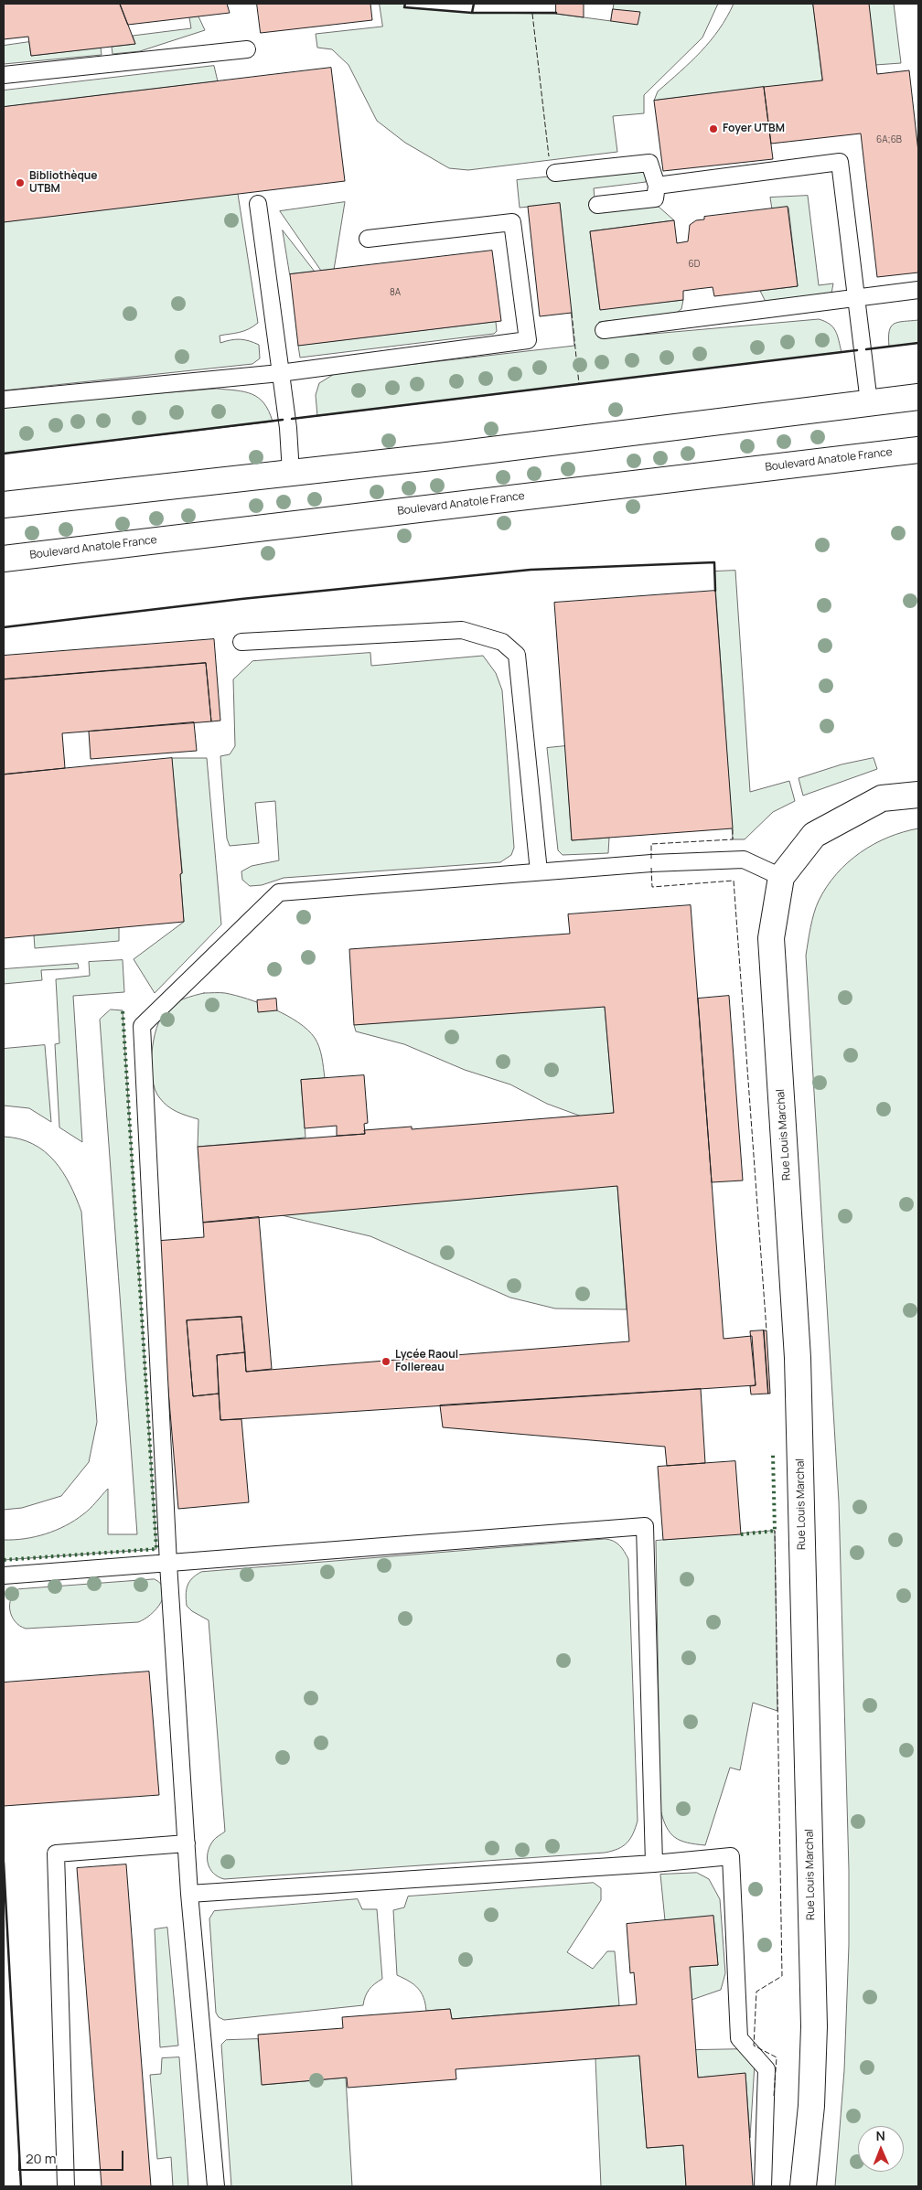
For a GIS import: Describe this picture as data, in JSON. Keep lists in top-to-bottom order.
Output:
{
  "streets": {
    "main road": ["Boulevard Anatole France", "Rue Louis Marchal"]
  },
  "places": ["Foyer UTBM", "Bibliothèque UTBM", "Lycée Raoul Follereau"],
  "house_numbers": ["6A;6B", "6D", "8A"],
  "scale_bar": "20 m",
  "north": "top"
}
